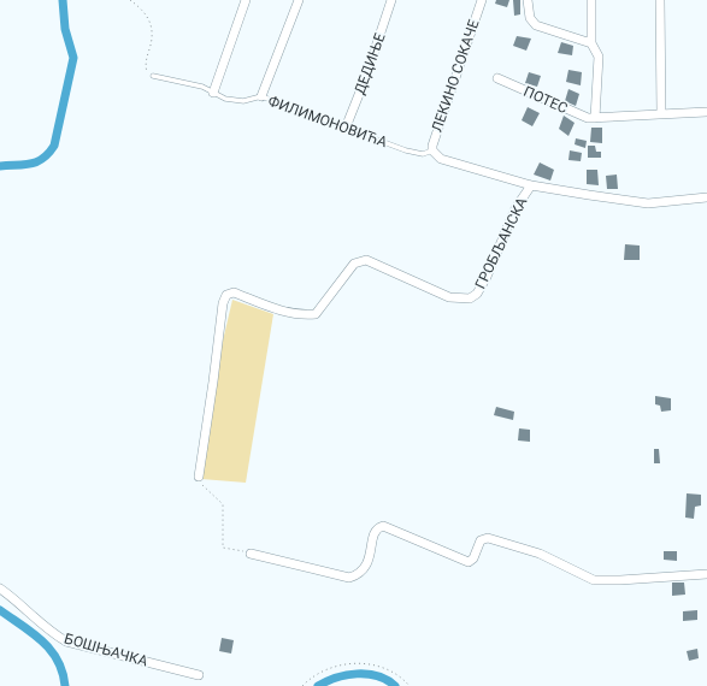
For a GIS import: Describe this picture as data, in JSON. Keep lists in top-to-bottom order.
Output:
{
  "streets": {
    "street": [
      "ДЕДИЊЕ",
      "ЛЕКИНО СОКАЧЕ",
      "ПОТЕС",
      "ГРОБЉАНСКА",
      "БОШЊАЧКА"
    ],
    "lane": ["ФИЛИМОНОВИЋА"]
  },
  "crossings": [
    ["ДЕДИЊЕ", "ФИЛИМОНОВИЋА"],
    ["ЛЕКИНО СОКАЧЕ", "ФИЛИМОНОВИЋА"]
  ]
}
